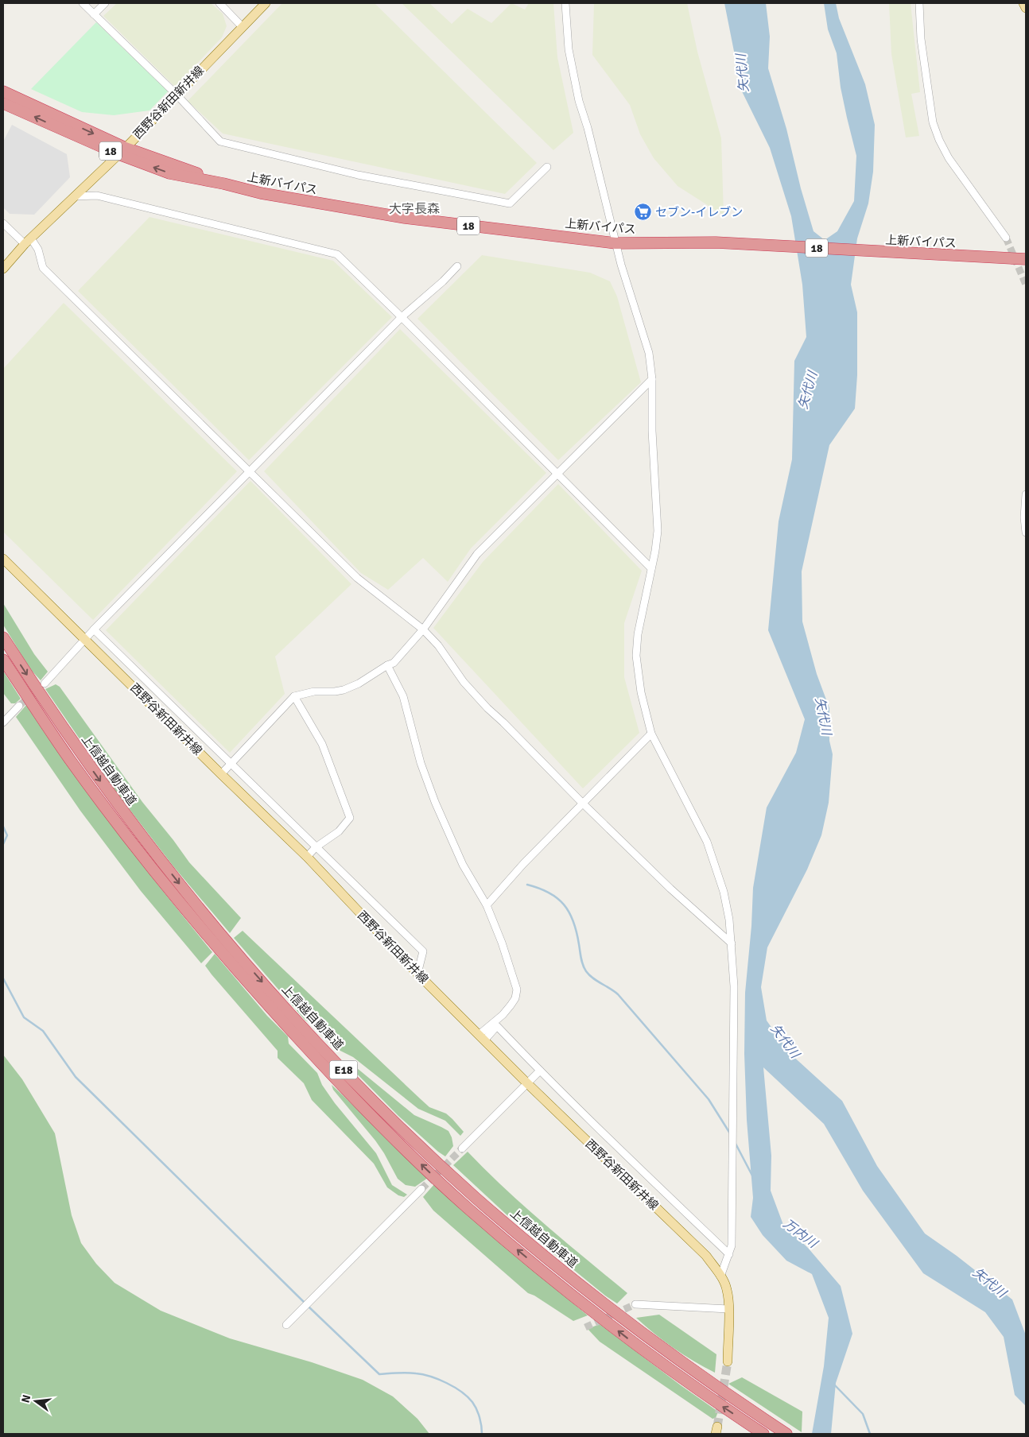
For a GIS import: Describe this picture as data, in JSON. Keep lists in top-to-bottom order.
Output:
{
  "streets": {
    "highway": [
      "18",
      "上新バイパス",
      "上信越自動車道",
      "E18"
    ],
    "main road": ["西野谷新田新井線"]
  },
  "crossings": [
    ["西野谷新田新井線", "上新バイパス"]
  ],
  "districts": ["大字長森"],
  "water": ["矢代川", "万内川"],
  "places": {
    "supermarket": ["セブン-イレブン"]
  },
  "north": "left"
}
